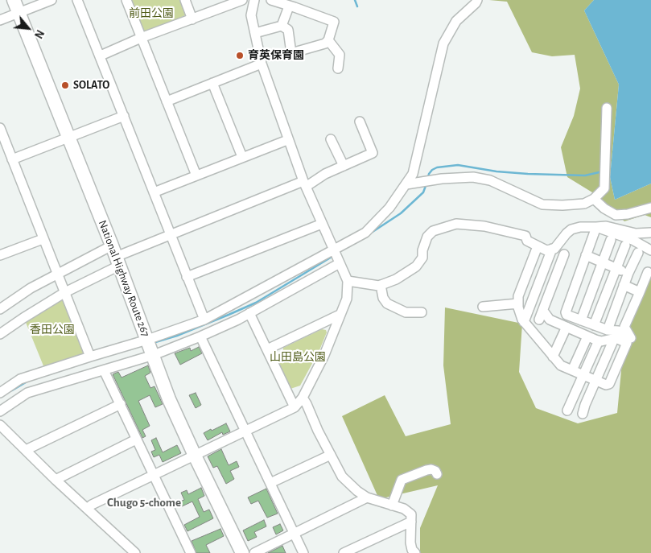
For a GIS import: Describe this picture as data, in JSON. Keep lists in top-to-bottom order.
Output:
{
  "streets": {
    "highway": ["National Highway Route 267"]
  },
  "districts": ["Chugo 5-chome"],
  "parks": ["前田公園", "香田公園", "山田島公園"],
  "places": ["育英保育園", "SOLATO"],
  "north": "bottom right"
}
